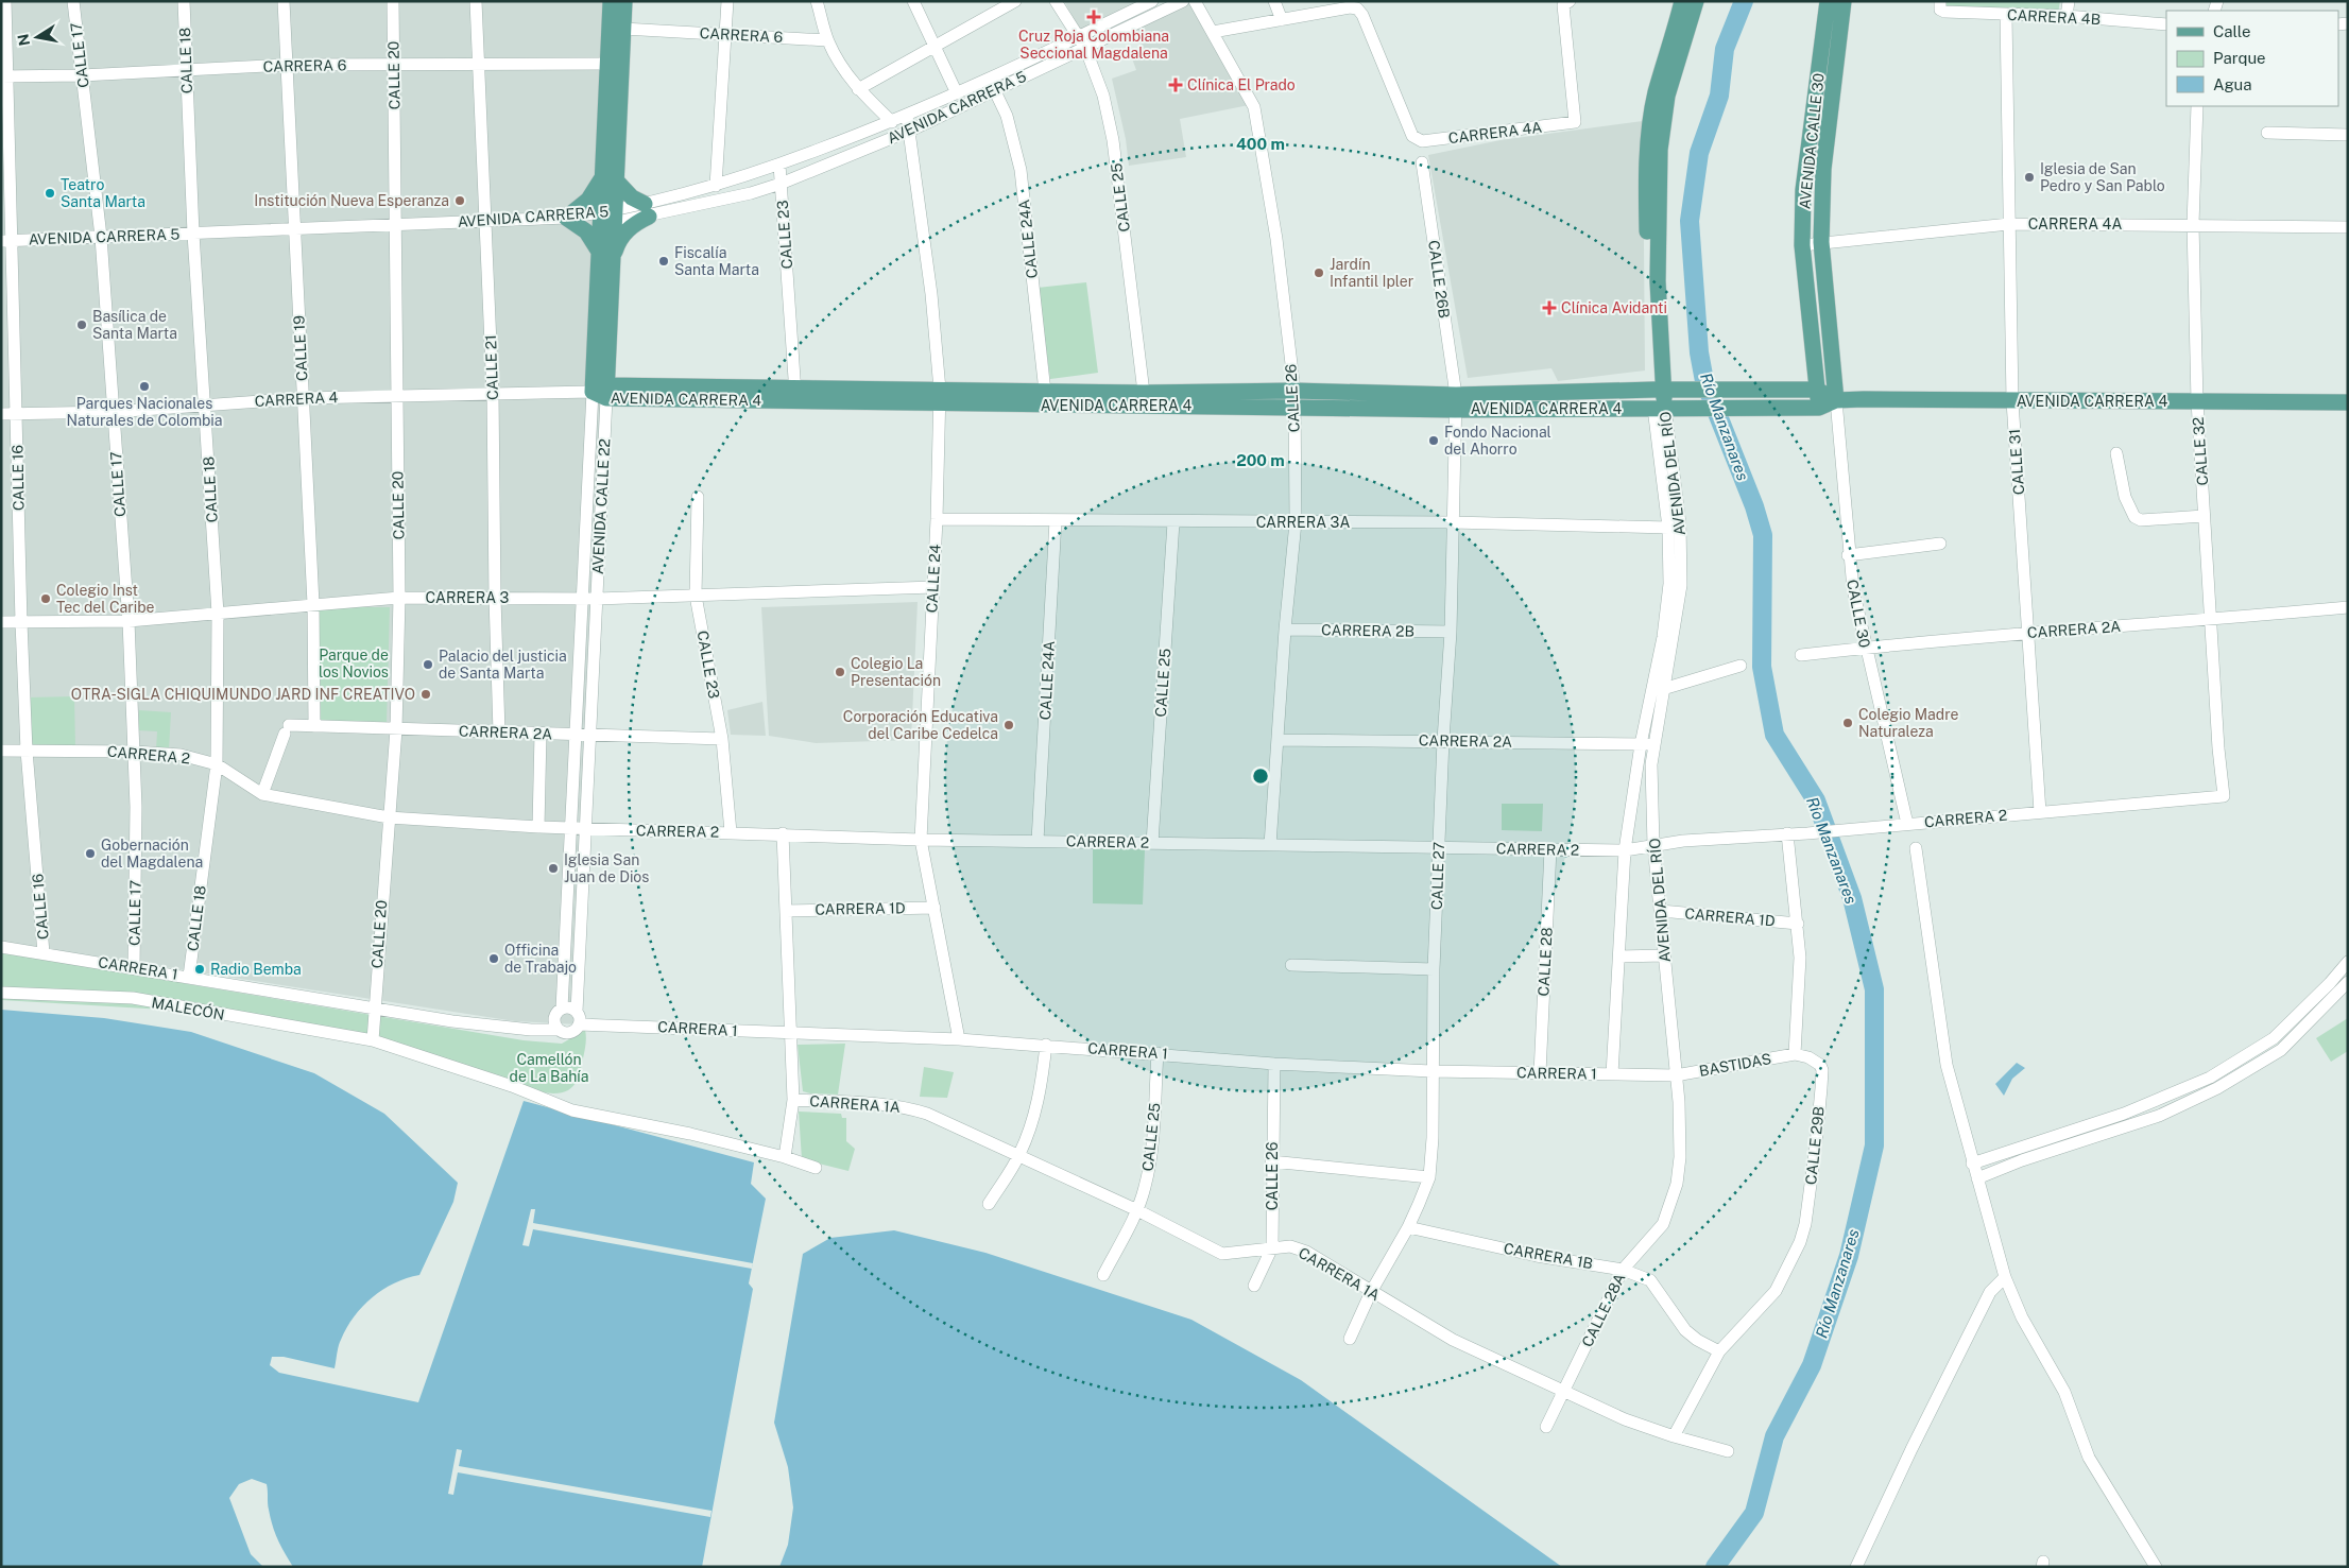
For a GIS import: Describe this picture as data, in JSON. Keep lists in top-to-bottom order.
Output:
{
  "streets": {
    "main road": [
      "AVENIDA CALLE 30",
      "AVENIDA CARRERA 4",
      "AVENIDA DEL RÍO",
      "AVENIDA CALLE 22"
    ],
    "street": [
      "CARRERA 4B",
      "CARRERA 6",
      "CALLE 17",
      "CALLE 18",
      "CALLE 20",
      "AVENIDA CARRERA 5",
      "CARRERA 4A",
      "CALLE 25",
      "CALLE 23",
      "CALLE 24A",
      "CALLE 26B",
      "CALLE 19",
      "CALLE 21",
      "CALLE 26",
      "CARRERA 4",
      "CALLE 32",
      "CALLE 31",
      "CALLE 16",
      "CARRERA 3A",
      "CALLE 24",
      "CARRERA 3",
      "CALLE 30",
      "CARRERA 2A",
      "CARRERA 2B",
      "CARRERA 2",
      "CALLE 27",
      "CARRERA 1D",
      "CALLE 28",
      "CARRERA 1",
      "MALECÓN",
      "BASTIDAS",
      "CARRERA 1A",
      "CALLE 29B",
      "CARRERA 1B",
      "CALLE 28A"
    ]
  },
  "crossings": [
    ["CARRERA 4B", "CALLE 31"],
    ["CARRERA 6", "CALLE 17"],
    ["CARRERA 6", "CALLE 18"],
    ["CARRERA 6", "CALLE 20"],
    ["CARRERA 6", "CALLE 19"],
    ["CARRERA 6", "CALLE 21"],
    ["CARRERA 6", "CALLE 16"],
    ["CARRERA 6", "AVENIDA CALLE 22"],
    ["CALLE 17", "AVENIDA CARRERA 5"],
    ["CALLE 17", "CARRERA 4"],
    ["CALLE 17", "CARRERA 3"],
    ["CALLE 17", "CARRERA 2"],
    ["CALLE 17", "CARRERA 1"],
    ["CALLE 18", "AVENIDA CARRERA 5"],
    ["CALLE 18", "CARRERA 4"],
    ["CALLE 18", "CARRERA 3"],
    ["CALLE 18", "CARRERA 2"],
    ["CALLE 18", "CARRERA 1"],
    ["CALLE 20", "AVENIDA CARRERA 5"],
    ["CALLE 20", "CARRERA 4"],
    ["CALLE 20", "CARRERA 3"],
    ["CALLE 20", "CARRERA 2A"],
    ["CALLE 20", "CARRERA 2"],
    ["CALLE 20", "CARRERA 1"],
    ["CALLE 20", "MALECÓN"],
    ["AVENIDA CARRERA 5", "CALLE 25"],
    ["AVENIDA CARRERA 5", "CALLE 23"],
    ["AVENIDA CARRERA 5", "CALLE 24A"],
    ["AVENIDA CARRERA 5", "CALLE 19"],
    ["AVENIDA CARRERA 5", "CALLE 21"],
    ["AVENIDA CARRERA 5", "CALLE 16"],
    ["AVENIDA CARRERA 5", "AVENIDA CALLE 22"],
    ["AVENIDA CARRERA 5", "CALLE 24"],
    ["CARRERA 4A", "AVENIDA CALLE 30"],
    ["CARRERA 4A", "CALLE 32"],
    ["CARRERA 4A", "CALLE 31"],
    ["AVENIDA CALLE 30", "AVENIDA CARRERA 4"],
    ["AVENIDA CALLE 30", "CALLE 30"],
    ["CALLE 25", "AVENIDA CARRERA 4"],
    ["CALLE 25", "CARRERA 3A"],
    ["CALLE 25", "CARRERA 2"],
    ["CALLE 25", "CARRERA 1"],
    ["CALLE 25", "CARRERA 1A"],
    ["CALLE 23", "AVENIDA CARRERA 4"],
    ["CALLE 23", "CARRERA 3"],
    ["CALLE 23", "CARRERA 2A"],
    ["CALLE 23", "CARRERA 2"],
    ["CALLE 24A", "AVENIDA CARRERA 4"],
    ["CALLE 24A", "CARRERA 3A"],
    ["CALLE 24A", "CARRERA 2"],
    ["CALLE 26B", "AVENIDA CARRERA 4"],
    ["CALLE 26B", "CALLE 27"],
    ["CALLE 19", "CARRERA 4"],
    ["CALLE 19", "CARRERA 3"],
    ["CALLE 19", "CARRERA 2A"],
    ["CALLE 21", "CARRERA 4"],
    ["CALLE 21", "CARRERA 3"],
    ["CALLE 21", "CARRERA 2A"],
    ["CALLE 26", "AVENIDA CARRERA 4"],
    ["CALLE 26", "CARRERA 3A"],
    ["CALLE 26", "CARRERA 2A"],
    ["CALLE 26", "CARRERA 2B"],
    ["CALLE 26", "CARRERA 2"],
    ["CALLE 26", "CARRERA 1"],
    ["CALLE 26", "CARRERA 1A"],
    ["CARRERA 4", "AVENIDA CARRERA 4"],
    ["CARRERA 4", "CALLE 16"],
    ["CARRERA 4", "AVENIDA CALLE 22"],
    ["AVENIDA CARRERA 4", "CALLE 32"],
    ["AVENIDA CARRERA 4", "CALLE 31"],
    ["AVENIDA CARRERA 4", "AVENIDA DEL RÍO"],
    ["AVENIDA CARRERA 4", "AVENIDA CALLE 22"],
    ["AVENIDA CARRERA 4", "CALLE 24"],
    ["AVENIDA CARRERA 4", "CALLE 30"],
    ["AVENIDA CARRERA 4", "CALLE 27"],
    ["CALLE 32", "CARRERA 2A"],
    ["CALLE 32", "CARRERA 2"],
    ["CALLE 31", "CARRERA 2A"],
    ["CALLE 31", "CARRERA 2"],
    ["AVENIDA DEL RÍO", "CARRERA 3A"],
    ["AVENIDA DEL RÍO", "CARRERA 2A"],
    ["AVENIDA DEL RÍO", "CARRERA 2"],
    ["AVENIDA DEL RÍO", "CARRERA 1D"],
    ["AVENIDA DEL RÍO", "CARRERA 1"],
    ["AVENIDA DEL RÍO", "BASTIDAS"],
    ["AVENIDA DEL RÍO", "CALLE 28A"],
    ["CALLE 16", "CARRERA 3"],
    ["CALLE 16", "CARRERA 2"],
    ["CALLE 16", "CARRERA 1"],
    ["AVENIDA CALLE 22", "CARRERA 3"],
    ["AVENIDA CALLE 22", "CARRERA 2A"],
    ["AVENIDA CALLE 22", "CARRERA 2"],
    ["AVENIDA CALLE 22", "CARRERA 1"],
    ["CARRERA 3A", "CALLE 24"],
    ["CARRERA 3A", "CALLE 27"],
    ["CALLE 24", "CARRERA 3"],
    ["CALLE 24", "CARRERA 2"],
    ["CALLE 24", "CARRERA 1D"],
    ["CALLE 24", "CARRERA 1"],
    ["CALLE 30", "CARRERA 2A"],
    ["CALLE 30", "CARRERA 2"],
    ["CARRERA 2A", "CARRERA 2"],
    ["CARRERA 2A", "CALLE 27"],
    ["CARRERA 2B", "CALLE 27"],
    ["CARRERA 2", "CALLE 27"],
    ["CARRERA 2", "CALLE 28"],
    ["CALLE 27", "CARRERA 1"],
    ["CALLE 27", "CARRERA 1A"],
    ["CALLE 27", "CARRERA 1B"],
    ["CALLE 28", "CARRERA 1"],
    ["CARRERA 1", "BASTIDAS"],
    ["CARRERA 1", "CALLE 28A"],
    ["BASTIDAS", "CALLE 29B"],
    ["BASTIDAS", "CALLE 28A"],
    ["CARRERA 1A", "CALLE 29B"],
    ["CARRERA 1A", "CALLE 28A"],
    ["CALLE 29B", "CARRERA 1B"],
    ["CARRERA 1B", "CALLE 28A"]
  ],
  "water": ["Río Manzanares"],
  "parks": ["Parque de los Novios", "Camellón de La Bahía"],
  "places": {
    "health": ["Cruz Roja Colombiana Seccional Magdalena", "Clínica El Prado", "Clínica Avidanti"],
    "other": [
      "Iglesia de San Pedro y San Pablo",
      "Teatro Santa Marta",
      "Institución Nueva Esperanza",
      "Fiscalía Santa Marta",
      "Jardín Infantil Ipler",
      "Basílica de Santa Marta",
      "Parques Nacionales Naturales de Colombia",
      "Fondo Nacional del Ahorro",
      "Colegio Inst Tec del Caribe",
      "Palacio del justicia de Santa Marta",
      "Colegio La Presentación",
      "OTRA-SIGLA CHIQUIMUNDO JARD INF CREATIVO",
      "Colegio Madre Naturaleza",
      "Corporación Educativa del Caribe Cedelca",
      "Gobernación del Magdalena",
      "Iglesia San Juan de Dios",
      "Officina de Trabajo",
      "Radio Bemba"
    ]
  },
  "legend": ["Calle", "Parque", "Agua"],
  "north": "left",
  "rings": ["400 m", "200 m"]
}
